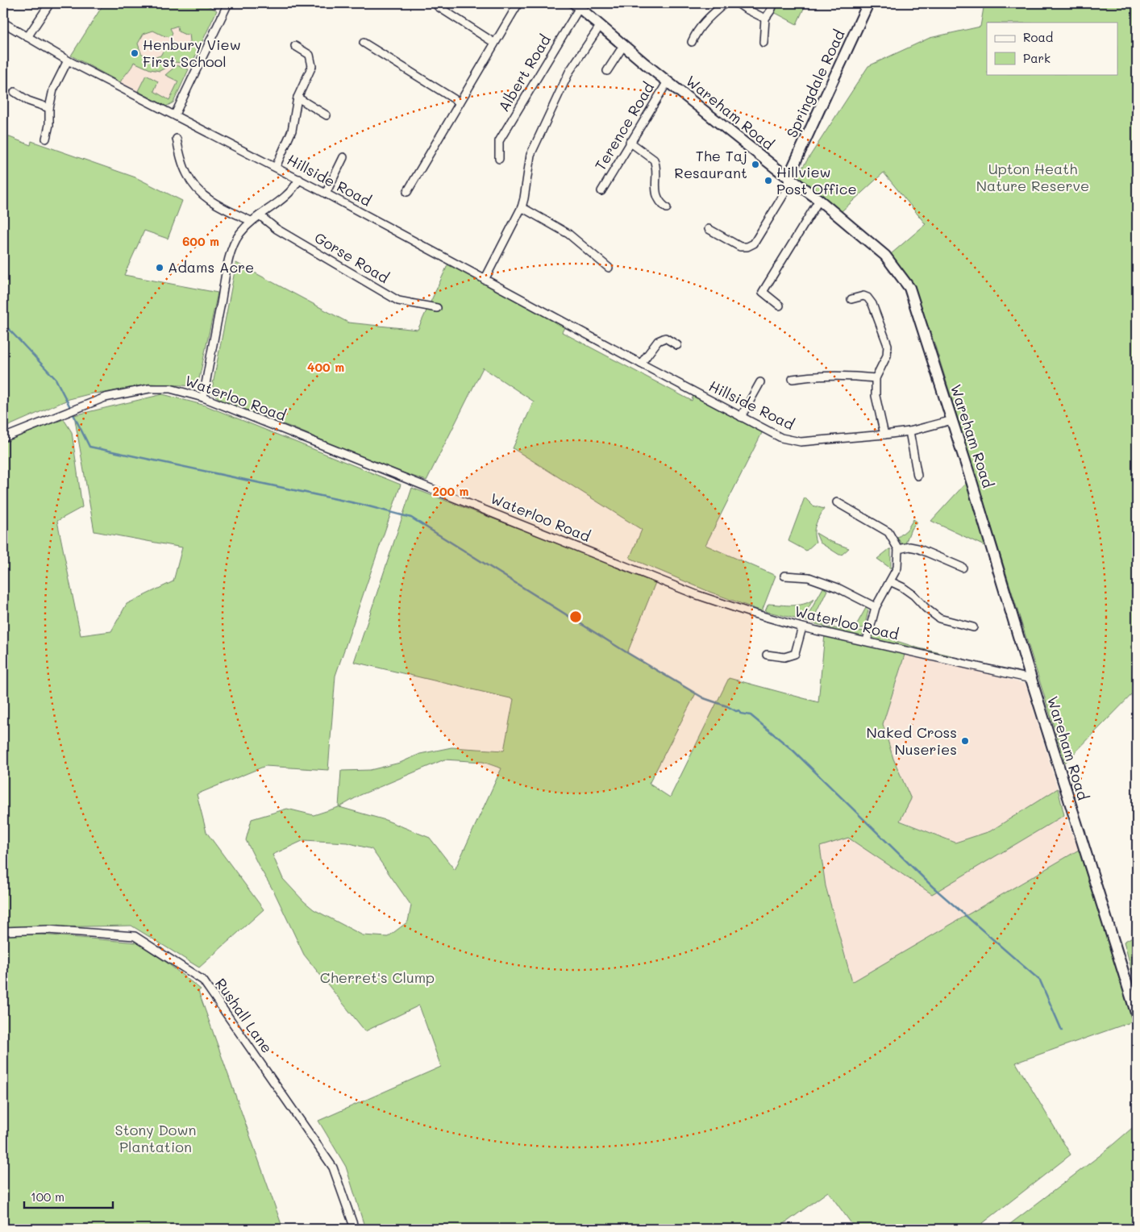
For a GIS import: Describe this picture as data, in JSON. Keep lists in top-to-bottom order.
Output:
{
  "streets": {
    "street": [
      "Albert Road",
      "Springdale Road",
      "Wareham Road",
      "Terence Road",
      "Hillside Road",
      "Gorse Road",
      "Waterloo Road",
      "Rushall Lane"
    ]
  },
  "crossings": [
    ["Albert Road", "Wareham Road"],
    ["Springdale Road", "Wareham Road"],
    ["Wareham Road", "Terence Road"],
    ["Wareham Road", "Hillside Road"],
    ["Wareham Road", "Waterloo Road"]
  ],
  "parks": ["Upton Heath Nature Reserve", "Cherret's Clump", "Stony Down Plantation"],
  "places": [
    "Henbury View First School",
    "The Taj Resaurant",
    "Hillview Post Office",
    "Adams Acre",
    "Naked Cross Nuseries"
  ],
  "legend": ["Road", "Park"],
  "scale_bar": "100 m",
  "rings": ["600 m", "400 m", "200 m"]
}
